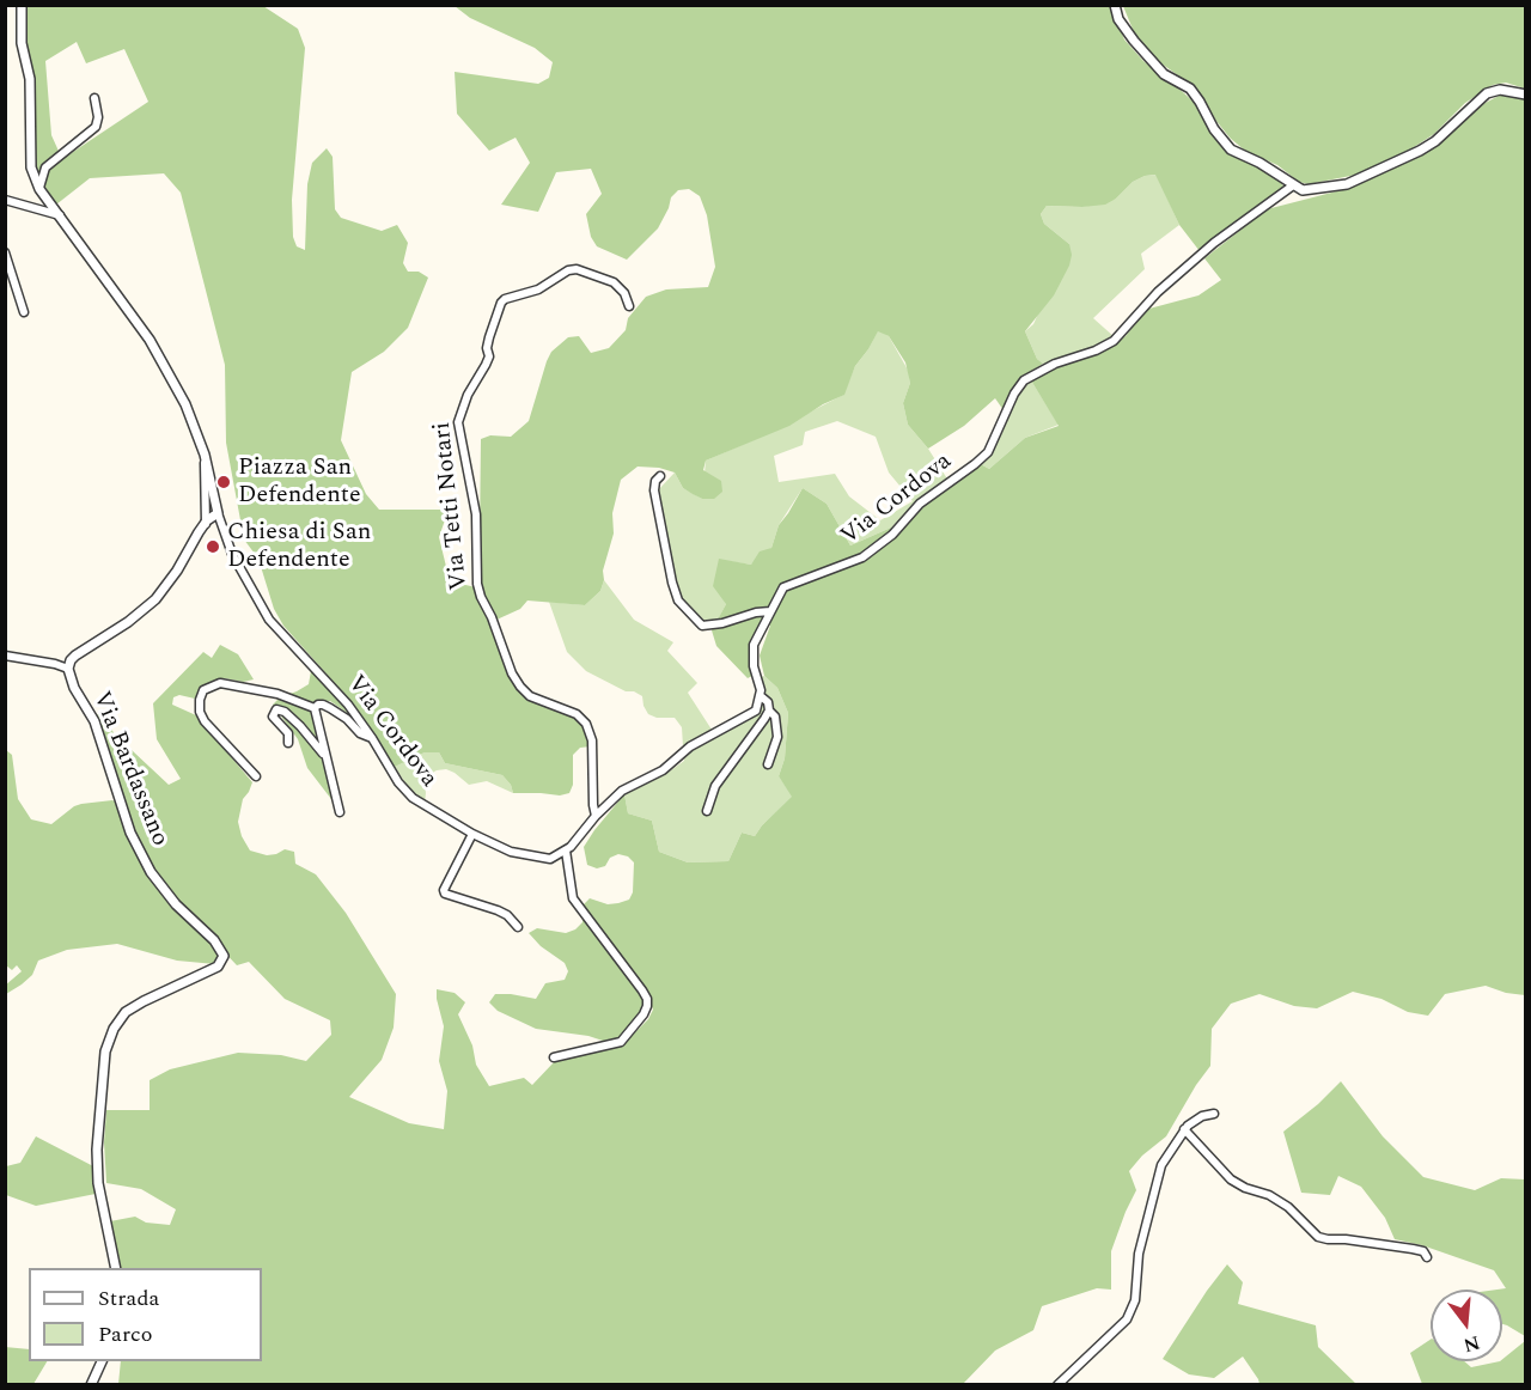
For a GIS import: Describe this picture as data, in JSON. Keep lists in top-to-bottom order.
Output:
{
  "streets": {
    "street": ["Via Cordova", "Via Tetti Notari", "Via Bardassano"]
  },
  "crossings": [
    ["Via Cordova", "Via Bardassano"]
  ],
  "places": ["Piazza San Defendente", "Chiesa di San Defendente"],
  "legend": ["Strada", "Parco"],
  "north": "bottom"
}
